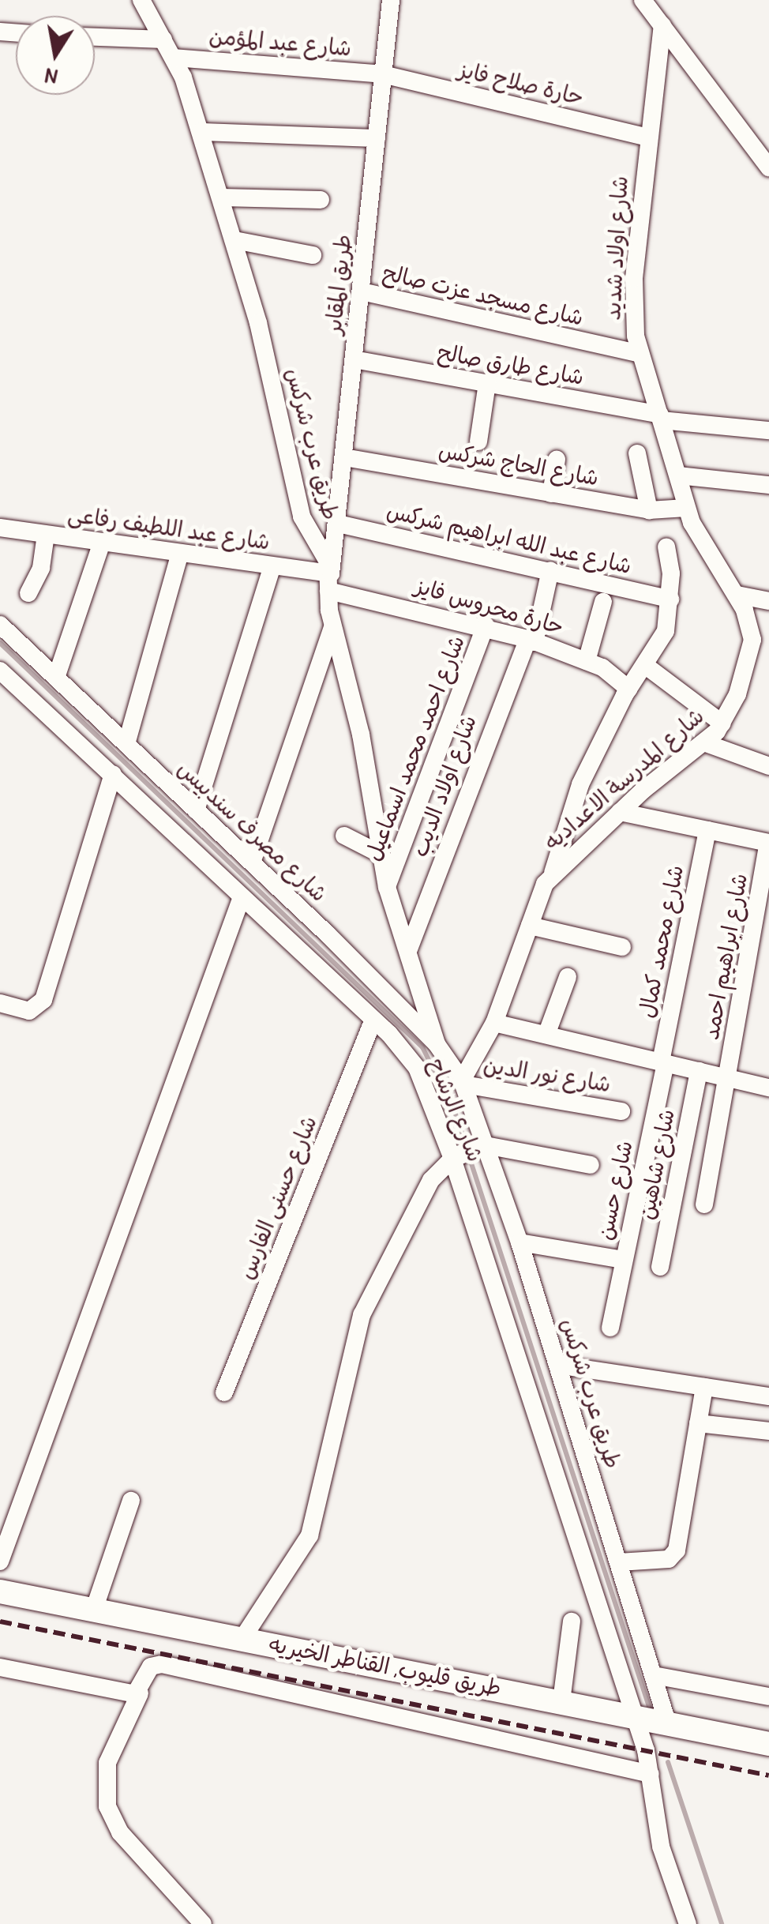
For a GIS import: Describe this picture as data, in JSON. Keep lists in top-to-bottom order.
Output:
{
  "streets": {
    "main road": ["طريق قليوب, القناطر الخيريه"],
    "street": [
      "شارع عبد المؤمن",
      "حارة صلاح فايز",
      "شارع اولاد شديد",
      "طريق المقابر",
      "شارع مسجد عزت صالح",
      "شارع طارق صالح",
      "طريق عرب شركس",
      "شارع الحاج شركس",
      "شارع عبد اللطيف رفاعى",
      "شارع عبد الله ابراهيم شركس",
      "حارة محروس فايز",
      "شارع احمد محمد اسماعيل",
      "شارع المدرسة الاعداديه",
      "شارع اولاد الديب",
      "شارع مصرف سندبيس",
      "شارع محمد كمال",
      "شارع ابراهيم احمد",
      "شارع نور الدين",
      "شارع الرشاح",
      "شارع شاهين",
      "شارع حسن",
      "شارع حسنى الفارس"
    ]
  },
  "crossings": [
    ["شارع عبد المؤمن", "حارة صلاح فايز"],
    ["شارع عبد المؤمن", "طريق المقابر"],
    ["شارع عبد المؤمن", "طريق عرب شركس"],
    ["حارة صلاح فايز", "شارع اولاد شديد"],
    ["حارة صلاح فايز", "طريق المقابر"],
    ["شارع اولاد شديد", "شارع مسجد عزت صالح"],
    ["شارع اولاد شديد", "شارع طارق صالح"],
    ["شارع اولاد شديد", "شارع الحاج شركس"],
    ["شارع اولاد شديد", "شارع المدرسة الاعداديه"],
    ["طريق المقابر", "شارع مسجد عزت صالح"],
    ["طريق المقابر", "شارع طارق صالح"],
    ["طريق المقابر", "طريق عرب شركس"],
    ["طريق المقابر", "شارع الحاج شركس"],
    ["طريق المقابر", "شارع عبد اللطيف رفاعى"],
    ["طريق المقابر", "شارع عبد الله ابراهيم شركس"],
    ["طريق المقابر", "حارة محروس فايز"],
    ["طريق عرب شركس", "شارع عبد اللطيف رفاعى"],
    ["طريق عرب شركس", "حارة محروس فايز"],
    ["طريق عرب شركس", "شارع احمد محمد اسماعيل"],
    ["طريق عرب شركس", "شارع المدرسة الاعداديه"],
    ["طريق عرب شركس", "شارع اولاد الديب"],
    ["طريق عرب شركس", "شارع مصرف سندبيس"],
    ["طريق عرب شركس", "شارع نور الدين"],
    ["طريق عرب شركس", "طريق قليوب, القناطر الخيريه"],
    ["شارع عبد اللطيف رفاعى", "حارة محروس فايز"],
    ["شارع عبد الله ابراهيم شركس", "شارع اولاد الديب"],
    ["حارة محروس فايز", "شارع احمد محمد اسماعيل"],
    ["حارة محروس فايز", "شارع اولاد الديب"],
    ["شارع المدرسة الاعداديه", "شارع مصرف سندبيس"],
    ["شارع المدرسة الاعداديه", "شارع نور الدين"],
    ["شارع مصرف سندبيس", "شارع نور الدين"],
    ["شارع محمد كمال", "شارع حسن"],
    ["شارع الرشاح", "شارع حسنى الفارس"],
    ["شارع الرشاح", "طريق قليوب, القناطر الخيريه"]
  ],
  "north": "bottom"
}
